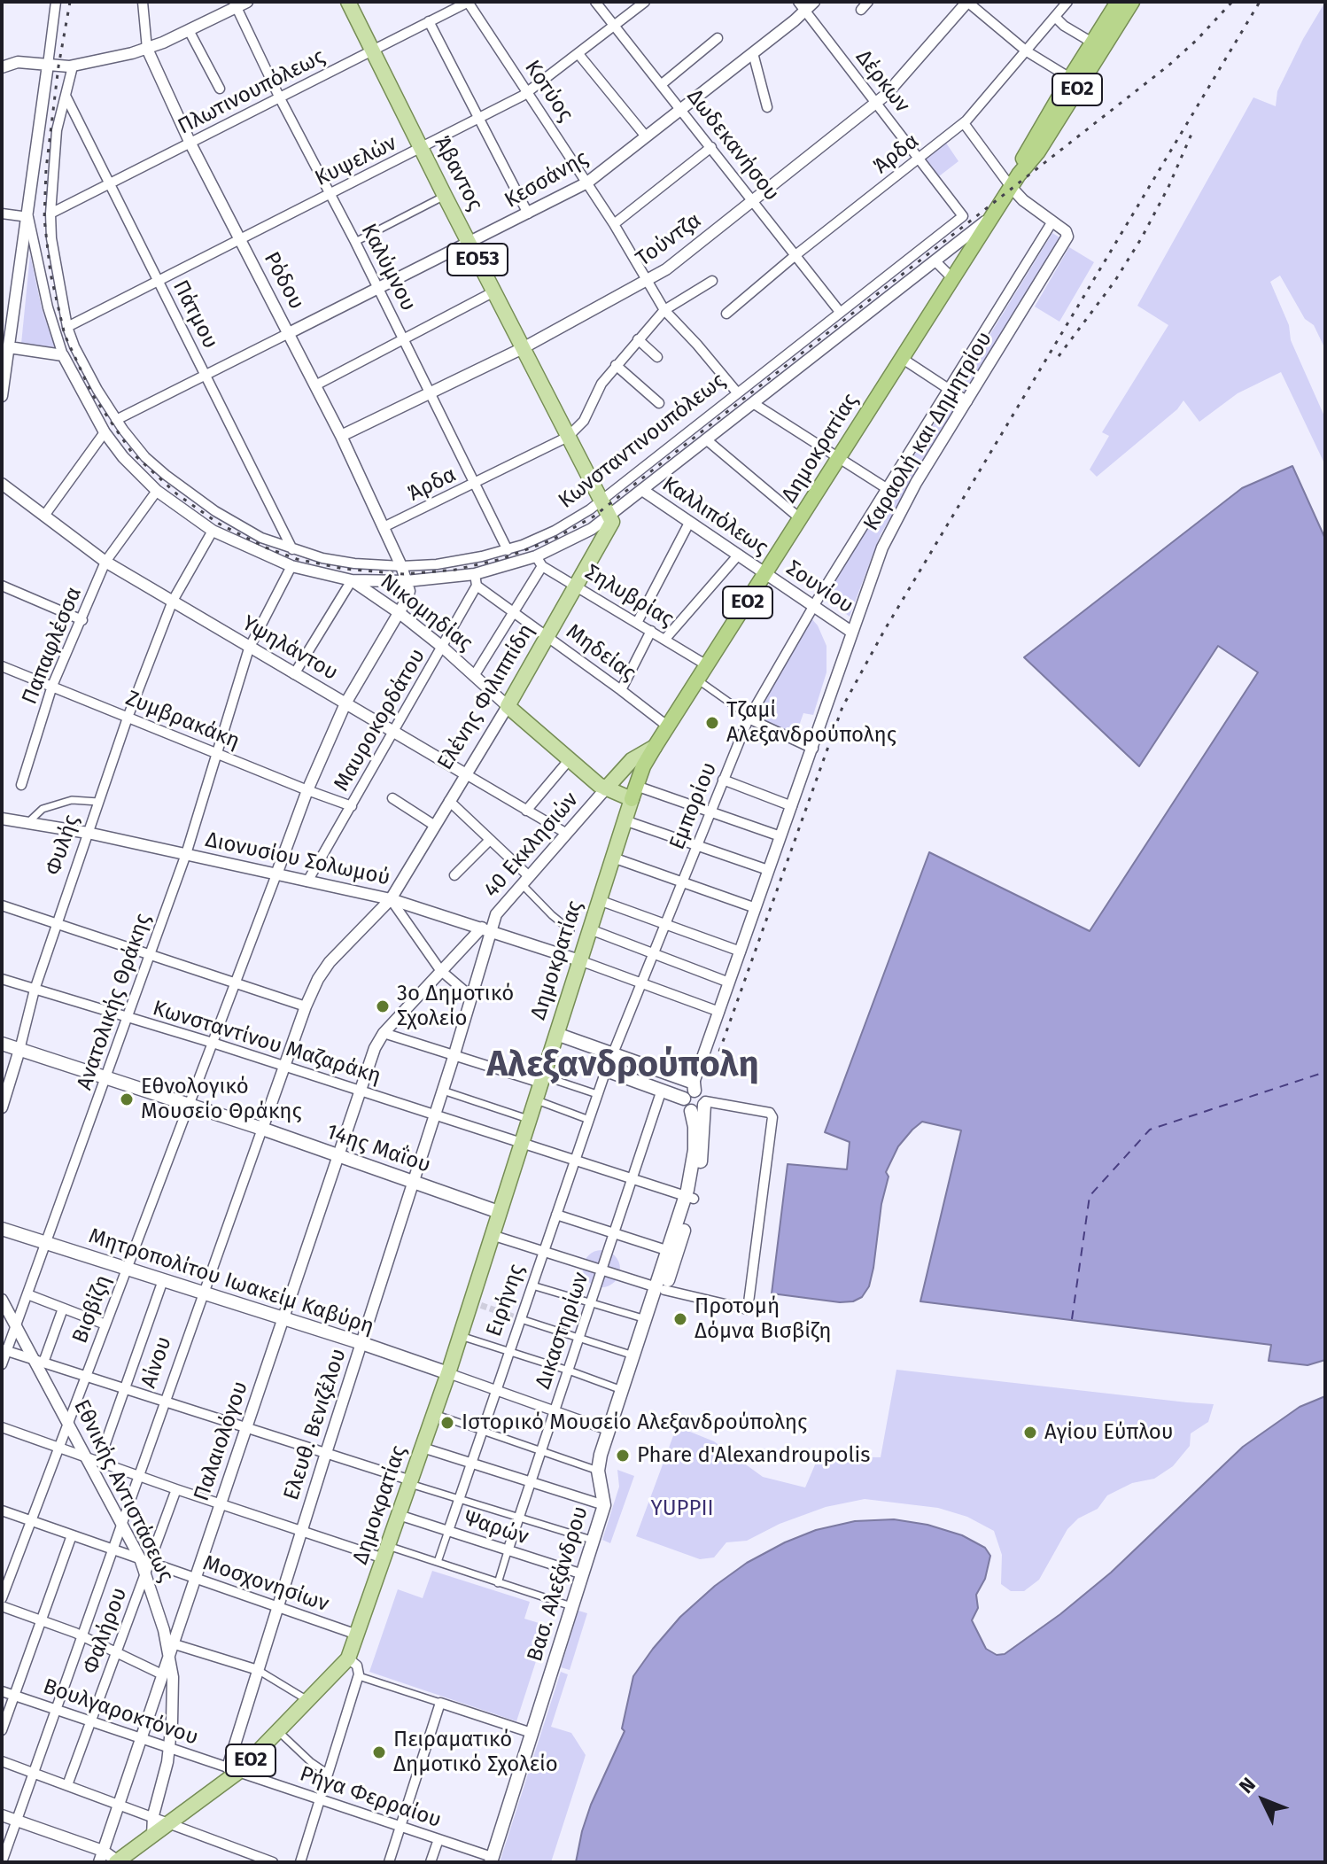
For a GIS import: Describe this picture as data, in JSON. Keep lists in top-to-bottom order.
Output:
{
  "streets": {
    "highway": ["ΕΟ2", "Δημοκρατίας"],
    "main road": [
      "Άβαντος",
      "ΕΟ53",
      "Ελένης Φιλιππίδη",
      "14ης Μαΐου",
      "Μητροπολίτου Ιωακείμ Καβύρη",
      "Ειρήνης",
      "Βασ. Αλεξάνδρου"
    ],
    "street": [
      "Δέρκων",
      "Κοτύος",
      "Πλωτινουπόλεως",
      "Δωδεκανήσου",
      "Άρδα",
      "Κυψελών",
      "Κεσσάνης",
      "Τούντζα",
      "Καλύμνου",
      "Ρόδου",
      "Πάτμου",
      "Καραολή και Δημητρίου",
      "Κωνσταντινουπόλεως",
      "Καλλιπόλεως",
      "Σουνίου",
      "Σηλυβρίας",
      "Νικομηδίας",
      "Παπαφλέσσα",
      "Υψηλάντου",
      "Μηδείας",
      "Ζυμβρακάκη",
      "Μαυροκορδάτου",
      "Εμπορίου",
      "Φυλής",
      "40 Εκκλησιών",
      "Διονυσίου Σολωμού",
      "Ανατολικής Θράκης",
      "Κωνσταντίνου Μαζαράκη",
      "Βισβίζη",
      "Δικαστηρίων",
      "Αίνου",
      "Ελευθ. Βενιζέλου",
      "Παλαιολόγου",
      "Εθνικής Αντιστάσεως",
      "Ψαρών",
      "Μοσχονησίων",
      "Φαλήρου",
      "Βουλγαροκτόνου",
      "Ρήγα Φερραίου"
    ]
  },
  "crossings": [
    ["Δέρκων", "Άρδα"],
    ["Δέρκων", "Κεσσάνης"],
    ["Δέρκων", "Τούντζα"],
    ["Δέρκων", "Κωνσταντινουπόλεως"],
    ["Κοτύος", "Πλωτινουπόλεως"],
    ["Κοτύος", "Άρδα"],
    ["Κοτύος", "Κυψελών"],
    ["Κοτύος", "Κεσσάνης"],
    ["Κοτύος", "Τούντζα"],
    ["Κοτύος", "Κωνσταντινουπόλεως"],
    ["Πλωτινουπόλεως", "Άβαντος"],
    ["Πλωτινουπόλεως", "Καλύμνου"],
    ["Πλωτινουπόλεως", "Ρόδου"],
    ["Πλωτινουπόλεως", "Πάτμου"],
    ["Πλωτινουπόλεως", "Κωνσταντινουπόλεως"],
    ["Δωδεκανήσου", "Άρδα"],
    ["Δωδεκανήσου", "Κυψελών"],
    ["Δωδεκανήσου", "Κεσσάνης"],
    ["Δωδεκανήσου", "Τούντζα"],
    ["Δωδεκανήσου", "Κωνσταντινουπόλεως"],
    ["Άρδα", "Άβαντος"],
    ["Άρδα", "Καλύμνου"],
    ["Άρδα", "Ρόδου"],
    ["Κυψελών", "Άβαντος"],
    ["Κυψελών", "Καλύμνου"],
    ["Κυψελών", "Ρόδου"],
    ["Κυψελών", "Πάτμου"],
    ["Κυψελών", "Κωνσταντινουπόλεως"],
    ["Άβαντος", "Κεσσάνης"],
    ["Άβαντος", "Τούντζα"],
    ["Άβαντος", "Κωνσταντινουπόλεως"],
    ["Άβαντος", "Ελένης Φιλιππίδη"],
    ["Κεσσάνης", "Καλύμνου"],
    ["Κεσσάνης", "Ρόδου"],
    ["Κεσσάνης", "Πάτμου"],
    ["Κεσσάνης", "Κωνσταντινουπόλεως"],
    ["Τούντζα", "Καλύμνου"],
    ["Τούντζα", "Ρόδου"],
    ["Καλύμνου", "Κωνσταντινουπόλεως"],
    ["Ρόδου", "Κωνσταντινουπόλεως"],
    ["Πάτμου", "Κωνσταντινουπόλεως"],
    ["Καραολή και Δημητρίου", "Σουνίου"],
    ["Καραολή και Δημητρίου", "Εμπορίου"],
    ["Καραολή και Δημητρίου", "Βασ. Αλεξάνδρου"],
    ["Κωνσταντινουπόλεως", "Νικομηδίας"],
    ["Κωνσταντινουπόλεως", "Παπαφλέσσα"],
    ["Κωνσταντινουπόλεως", "Φυλής"],
    ["Κωνσταντινουπόλεως", "Ανατολικής Θράκης"],
    ["Δημοκρατίας", "Καλλιπόλεως"],
    ["Δημοκρατίας", "Σουνίου"],
    ["Δημοκρατίας", "Σηλυβρίας"],
    ["Δημοκρατίας", "Μηδείας"],
    ["Δημοκρατίας", "Διονυσίου Σολωμού"],
    ["Δημοκρατίας", "Κωνσταντίνου Μαζαράκη"],
    ["Δημοκρατίας", "14ης Μαΐου"],
    ["Δημοκρατίας", "Μητροπολίτου Ιωακείμ Καβύρη"],
    ["Δημοκρατίας", "Ελευθ. Βενιζέλου"],
    ["Δημοκρατίας", "Εθνικής Αντιστάσεως"],
    ["Δημοκρατίας", "Ψαρών"],
    ["Δημοκρατίας", "Μοσχονησίων"],
    ["Δημοκρατίας", "Βουλγαροκτόνου"],
    ["Δημοκρατίας", "Ρήγα Φερραίου"],
    ["Καλλιπόλεως", "Σουνίου"],
    ["Σουνίου", "Εμπορίου"],
    ["Σηλυβρίας", "Ελένης Φιλιππίδη"],
    ["Νικομηδίας", "Ελένης Φιλιππίδη"],
    ["Νικομηδίας", "Μαυροκορδάτου"],
    ["Παπαφλέσσα", "Υψηλάντου"],
    ["Παπαφλέσσα", "Ζυμβρακάκη"],
    ["Υψηλάντου", "Ελένης Φιλιππίδη"],
    ["Υψηλάντου", "Μαυροκορδάτου"],
    ["Υψηλάντου", "Φυλής"],
    ["Υψηλάντου", "40 Εκκλησιών"],
    ["Υψηλάντου", "Ανατολικής Θράκης"],
    ["Μηδείας", "Ελένης Φιλιππίδη"],
    ["Μηδείας", "Μαυροκορδάτου"],
    ["Ελένης Φιλιππίδη", "Διονυσίου Σολωμού"],
    ["Ελένης Φιλιππίδη", "Αίνου"],
    ["Ζυμβρακάκη", "Μαυροκορδάτου"],
    ["Ζυμβρακάκη", "Φυλής"],
    ["Ζυμβρακάκη", "Ανατολικής Θράκης"],
    ["Μαυροκορδάτου", "Διονυσίου Σολωμού"],
    ["Εμπορίου", "Ειρήνης"],
    ["Φυλής", "Διονυσίου Σολωμού"],
    ["Φυλής", "Κωνσταντίνου Μαζαράκη"],
    ["Φυλής", "14ης Μαΐου"],
    ["40 Εκκλησιών", "Διονυσίου Σολωμού"],
    ["40 Εκκλησιών", "Ελευθ. Βενιζέλου"],
    ["40 Εκκλησιών", "Παλαιολόγου"],
    ["Διονυσίου Σολωμού", "Ανατολικής Θράκης"],
    ["Διονυσίου Σολωμού", "Βισβίζη"],
    ["Διονυσίου Σολωμού", "Αίνου"],
    ["Διονυσίου Σολωμού", "Ελευθ. Βενιζέλου"],
    ["Ανατολικής Θράκης", "Κωνσταντίνου Μαζαράκη"],
    ["Ανατολικής Θράκης", "14ης Μαΐου"],
    ["Ανατολικής Θράκης", "Μητροπολίτου Ιωακείμ Καβύρη"],
    ["Ανατολικής Θράκης", "Εθνικής Αντιστάσεως"],
    ["Κωνσταντίνου Μαζαράκη", "Ειρήνης"],
    ["Κωνσταντίνου Μαζαράκη", "Βισβίζη"],
    ["Κωνσταντίνου Μαζαράκη", "Δικαστηρίων"],
    ["Κωνσταντίνου Μαζαράκη", "Αίνου"],
    ["Κωνσταντίνου Μαζαράκη", "Ελευθ. Βενιζέλου"],
    ["Κωνσταντίνου Μαζαράκη", "Παλαιολόγου"],
    ["Κωνσταντίνου Μαζαράκη", "Βασ. Αλεξάνδρου"],
    ["14ης Μαΐου", "Βισβίζη"],
    ["14ης Μαΐου", "Αίνου"],
    ["14ης Μαΐου", "Ελευθ. Βενιζέλου"],
    ["14ης Μαΐου", "Παλαιολόγου"],
    ["Μητροπολίτου Ιωακείμ Καβύρη", "Βισβίζη"],
    ["Μητροπολίτου Ιωακείμ Καβύρη", "Αίνου"],
    ["Μητροπολίτου Ιωακείμ Καβύρη", "Ελευθ. Βενιζέλου"],
    ["Μητροπολίτου Ιωακείμ Καβύρη", "Παλαιολόγου"],
    ["Ειρήνης", "Ψαρών"],
    ["Βισβίζη", "Εθνικής Αντιστάσεως"],
    ["Βισβίζη", "Μοσχονησίων"],
    ["Δικαστηρίων", "Ψαρών"],
    ["Αίνου", "Εθνικής Αντιστάσεως"],
    ["Αίνου", "Μοσχονησίων"],
    ["Αίνου", "Βουλγαροκτόνου"],
    ["Ελευθ. Βενιζέλου", "Μοσχονησίων"],
    ["Ελευθ. Βενιζέλου", "Βουλγαροκτόνου"],
    ["Ελευθ. Βενιζέλου", "Ρήγα Φερραίου"],
    ["Παλαιολόγου", "Εθνικής Αντιστάσεως"],
    ["Παλαιολόγου", "Μοσχονησίων"],
    ["Παλαιολόγου", "Βουλγαροκτόνου"],
    ["Εθνικής Αντιστάσεως", "Μοσχονησίων"],
    ["Εθνικής Αντιστάσεως", "Φαλήρου"],
    ["Εθνικής Αντιστάσεως", "Βουλγαροκτόνου"],
    ["Ψαρών", "Βασ. Αλεξάνδρου"],
    ["Μοσχονησίων", "Φαλήρου"],
    ["Βασ. Αλεξάνδρου", "Ρήγα Φερραίου"],
    ["Φαλήρου", "Βουλγαροκτόνου"],
    ["Βουλγαροκτόνου", "Ρήγα Φερραίου"]
  ],
  "districts": ["Αλεξανδρούπολη"],
  "parks": ["YUPPII"],
  "places": [
    "Tζαμί Αλεξανδρούπολης",
    "3ο Δημοτικό Σχολείο",
    "Εθνολογικό Μουσείο Θράκης",
    "Προτομή Δόμνα Βισβίζη",
    "Ιστορικό Μουσείο Αλεξανδρούπολης",
    "Αγίου Εύπλου",
    "Phare d'Alexandroupolis",
    "Πειραματικό Δημοτικό Σχολείο"
  ],
  "north": "top left"
}
